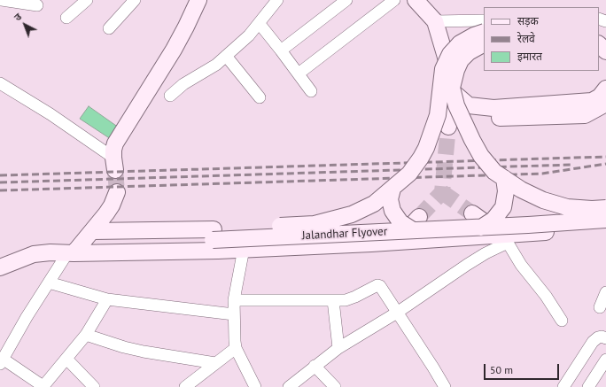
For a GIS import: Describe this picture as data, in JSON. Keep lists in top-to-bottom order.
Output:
{
  "streets": {
    "main road": ["Jalandhar Flyover"]
  },
  "legend": ["सड़क", "रेलवे", "इमारत"],
  "scale_bar": "50 m",
  "north": "top left"
}
